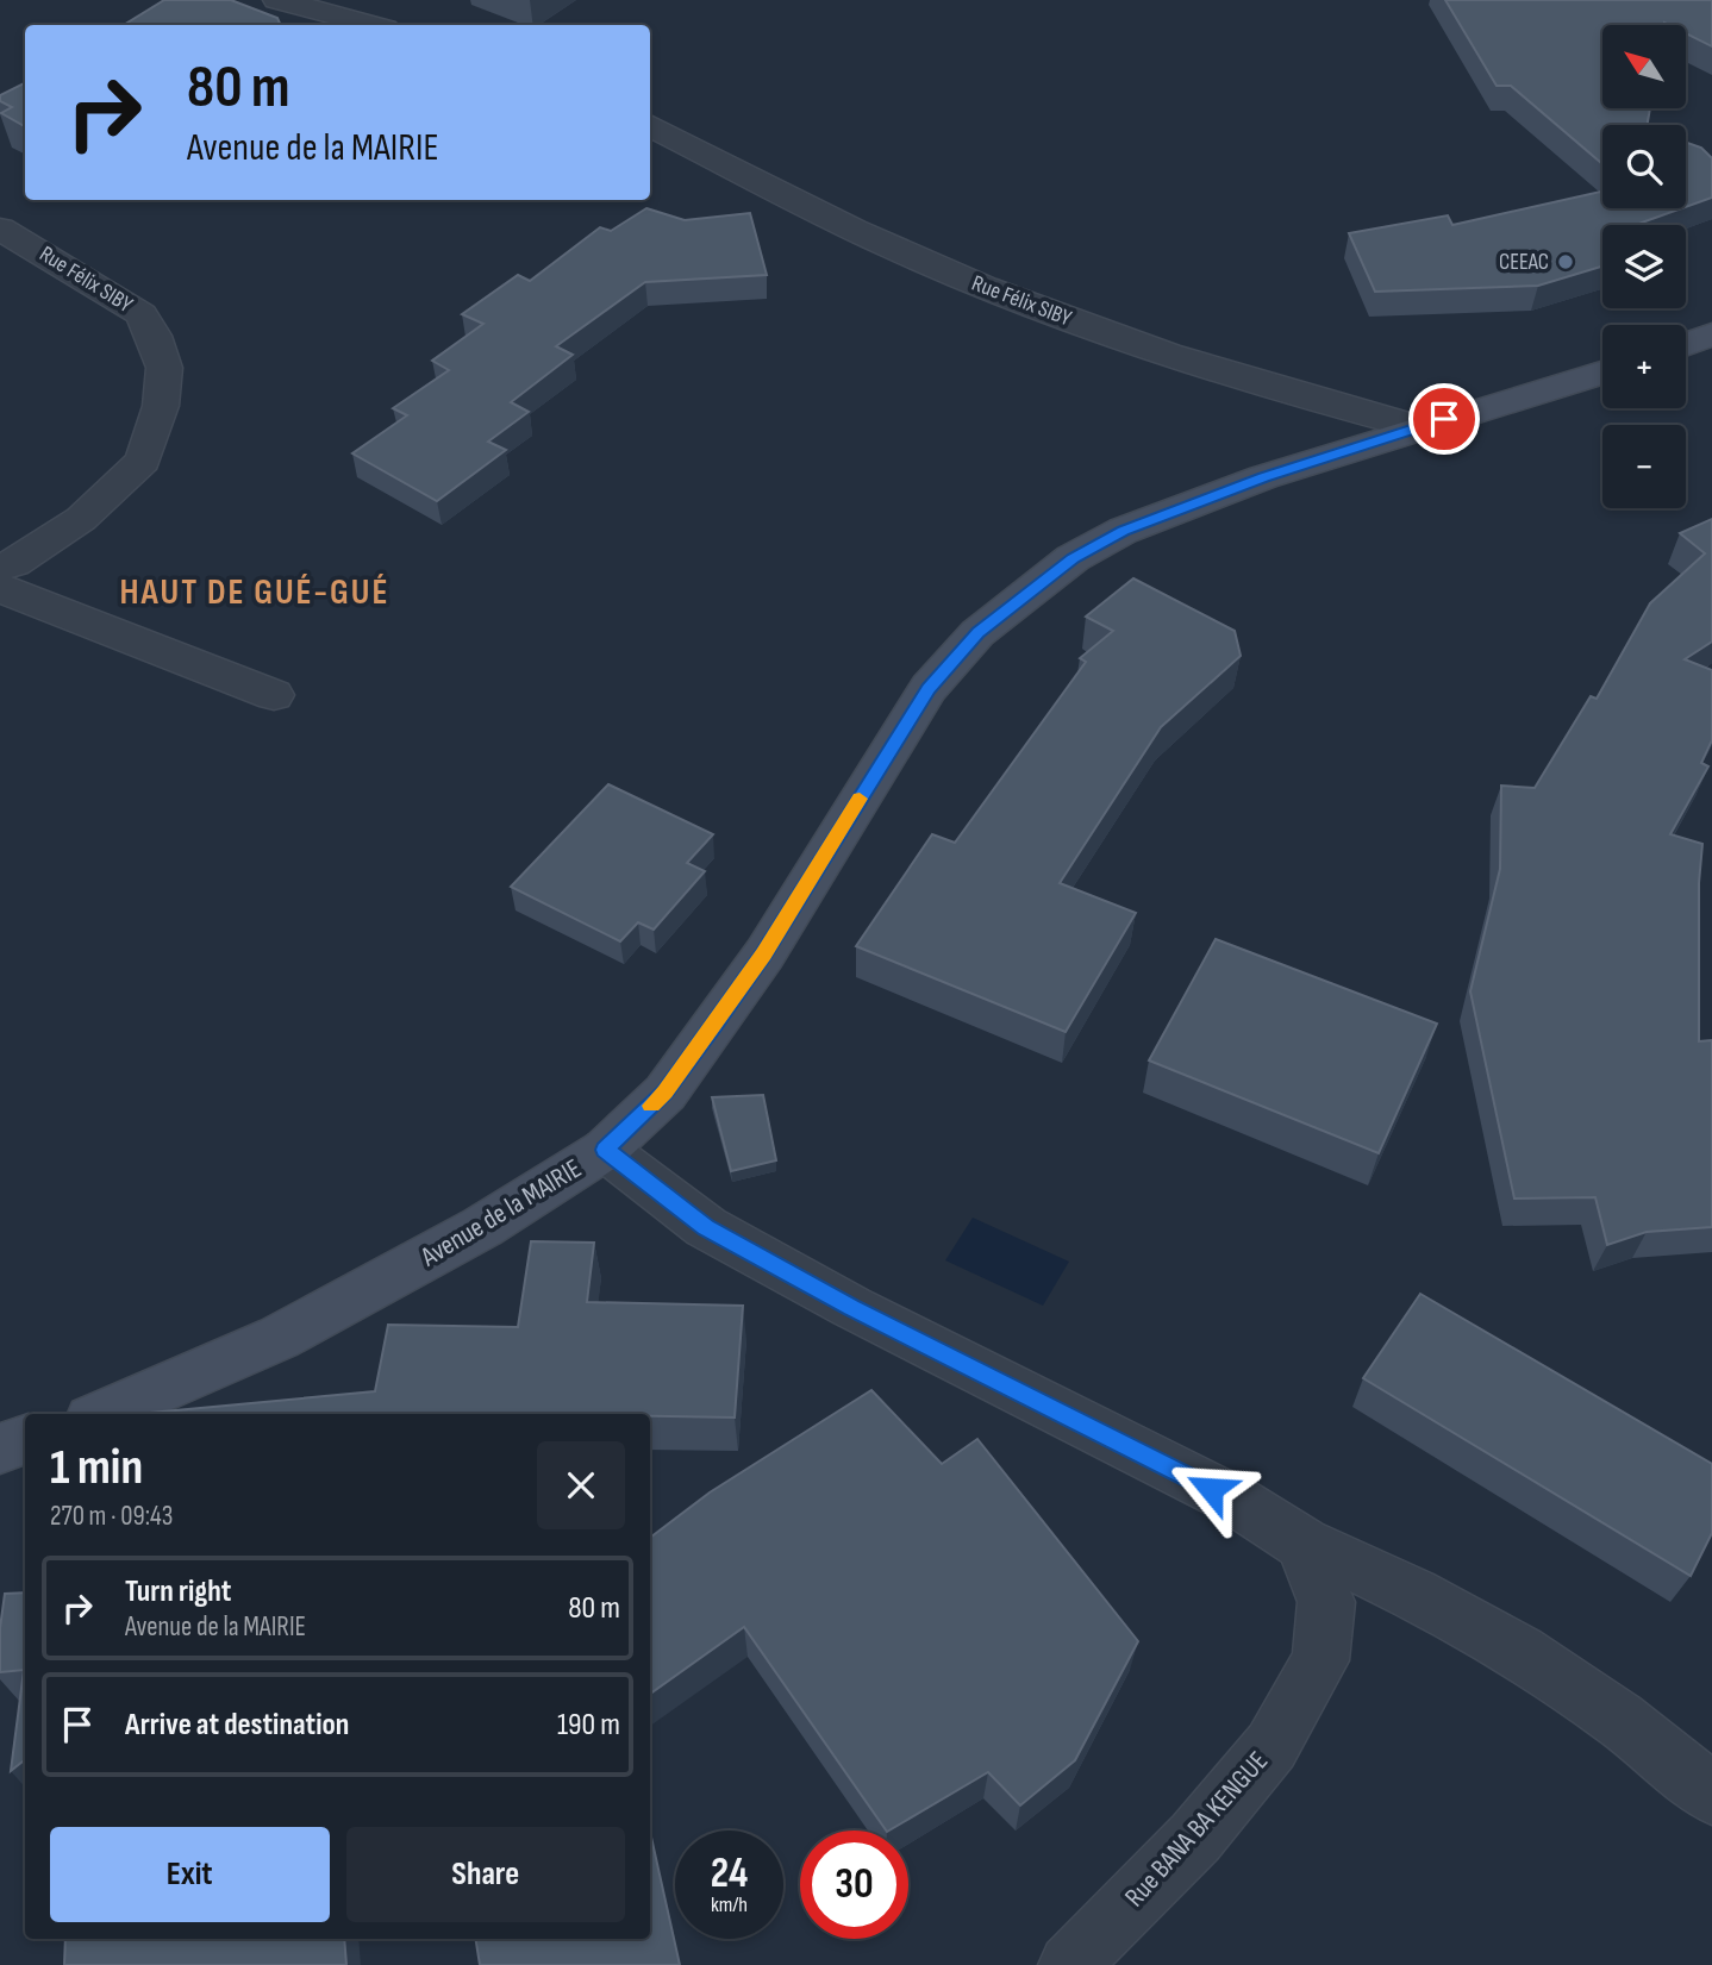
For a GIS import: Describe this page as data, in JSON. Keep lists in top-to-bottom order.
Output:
{
  "streets": {
    "main road": ["Avenue de la MAIRIE"],
    "street": ["Rue Félix SIBY", "Rue BANA BA KENGUE"]
  },
  "crossings": [
    ["Rue Félix SIBY", "Avenue de la MAIRIE"]
  ],
  "districts": ["HAUT DE GUÉ-GUÉ"],
  "places": ["CEEAC"],
  "north": "top left",
  "page": {
    "map_buttons": ["+", "−"],
    "turn": ["80 m", "Avenue de la MAIRIE"],
    "heading": ["1 min", "270 m · 09:43"],
    "list": [
      {
        "name": "Turn right",
        "note": "Avenue de la MAIRIE",
        "value": "80 m"
      },
      {
        "name": "Arrive at destination",
        "value": "190 m"
      }
    ],
    "buttons": ["Exit", "Share"],
    "speed": "24 km/h",
    "limit": "30"
  }
}
